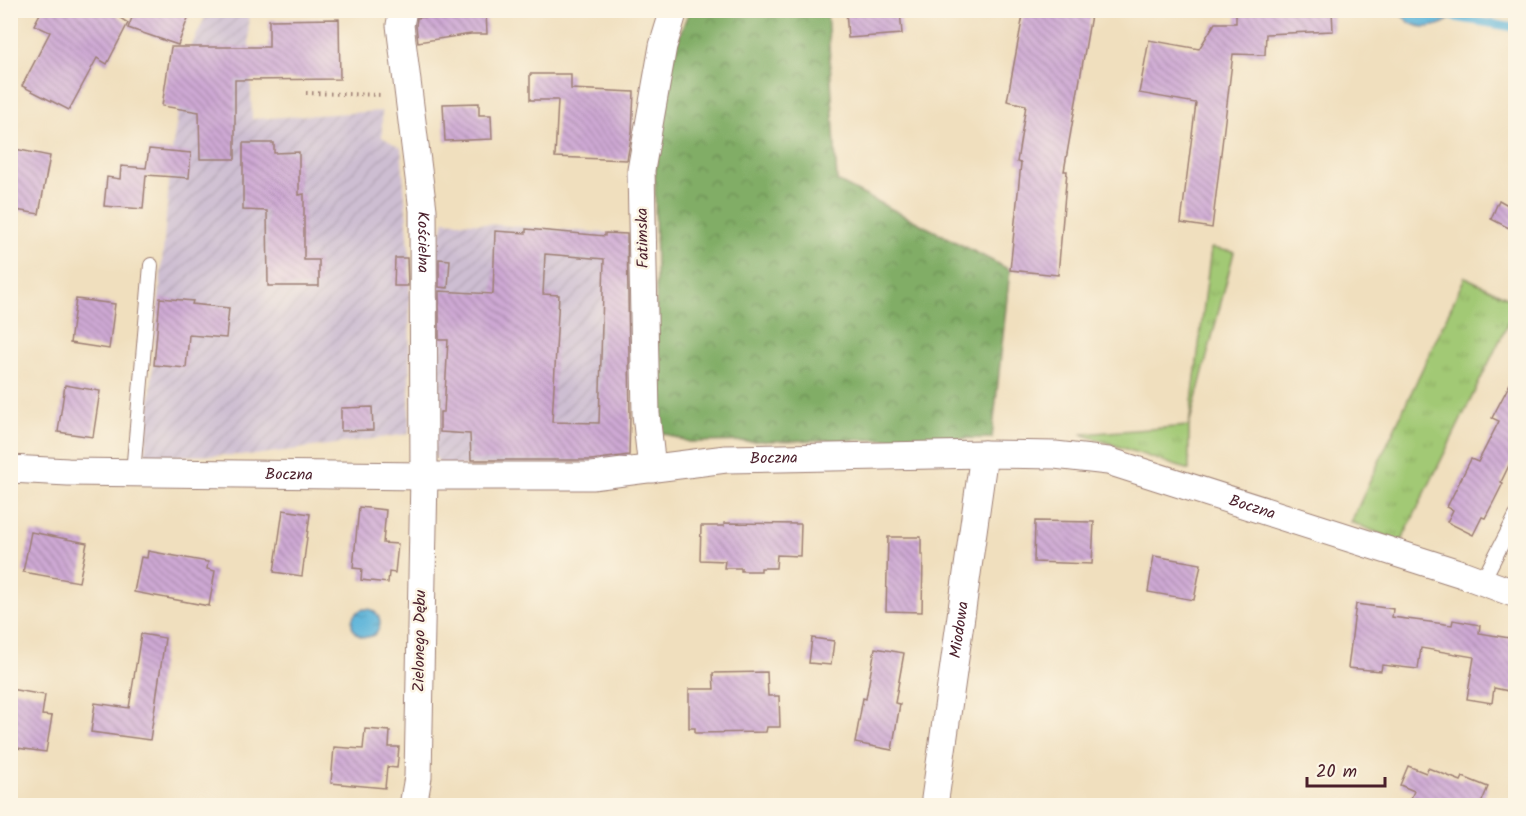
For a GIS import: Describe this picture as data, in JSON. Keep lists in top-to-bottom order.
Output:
{
  "streets": {
    "street": [
      "Fatimska",
      "Kościelna",
      "Boczna",
      "Miodowa",
      "Zielonego Dębu"
    ]
  },
  "crossings": [
    ["Fatimska", "Boczna"],
    ["Kościelna", "Boczna"],
    ["Kościelna", "Zielonego Dębu"],
    ["Boczna", "Miodowa"],
    ["Boczna", "Zielonego Dębu"]
  ],
  "scale_bar": "20 m"
}
